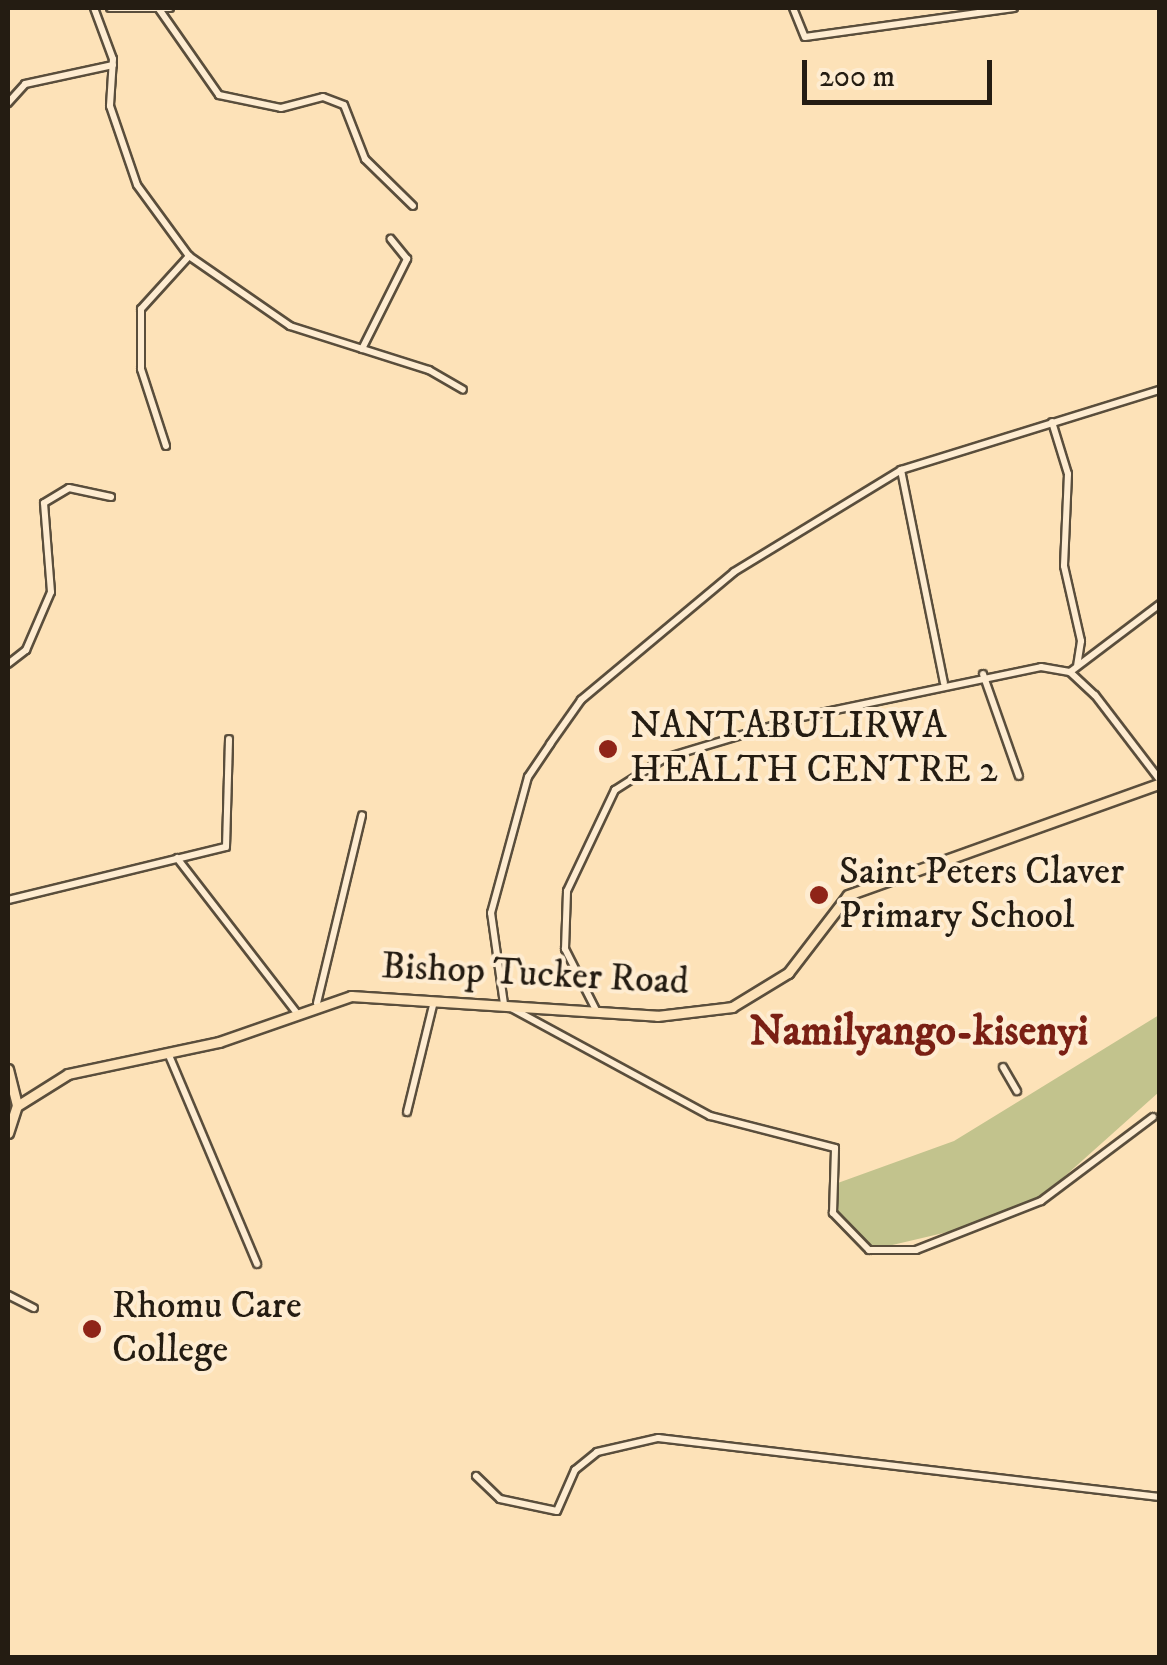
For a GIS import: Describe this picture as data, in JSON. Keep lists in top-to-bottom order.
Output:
{
  "streets": {
    "main road": ["Bishop Tucker Road"]
  },
  "districts": ["Namilyango-kisenyi"],
  "places": ["NANTABULIRWA HEALTH CENTRE 2", "Saint Peters Claver Primary School", "Rhomu Care College"],
  "scale_bar": "200 m"
}
